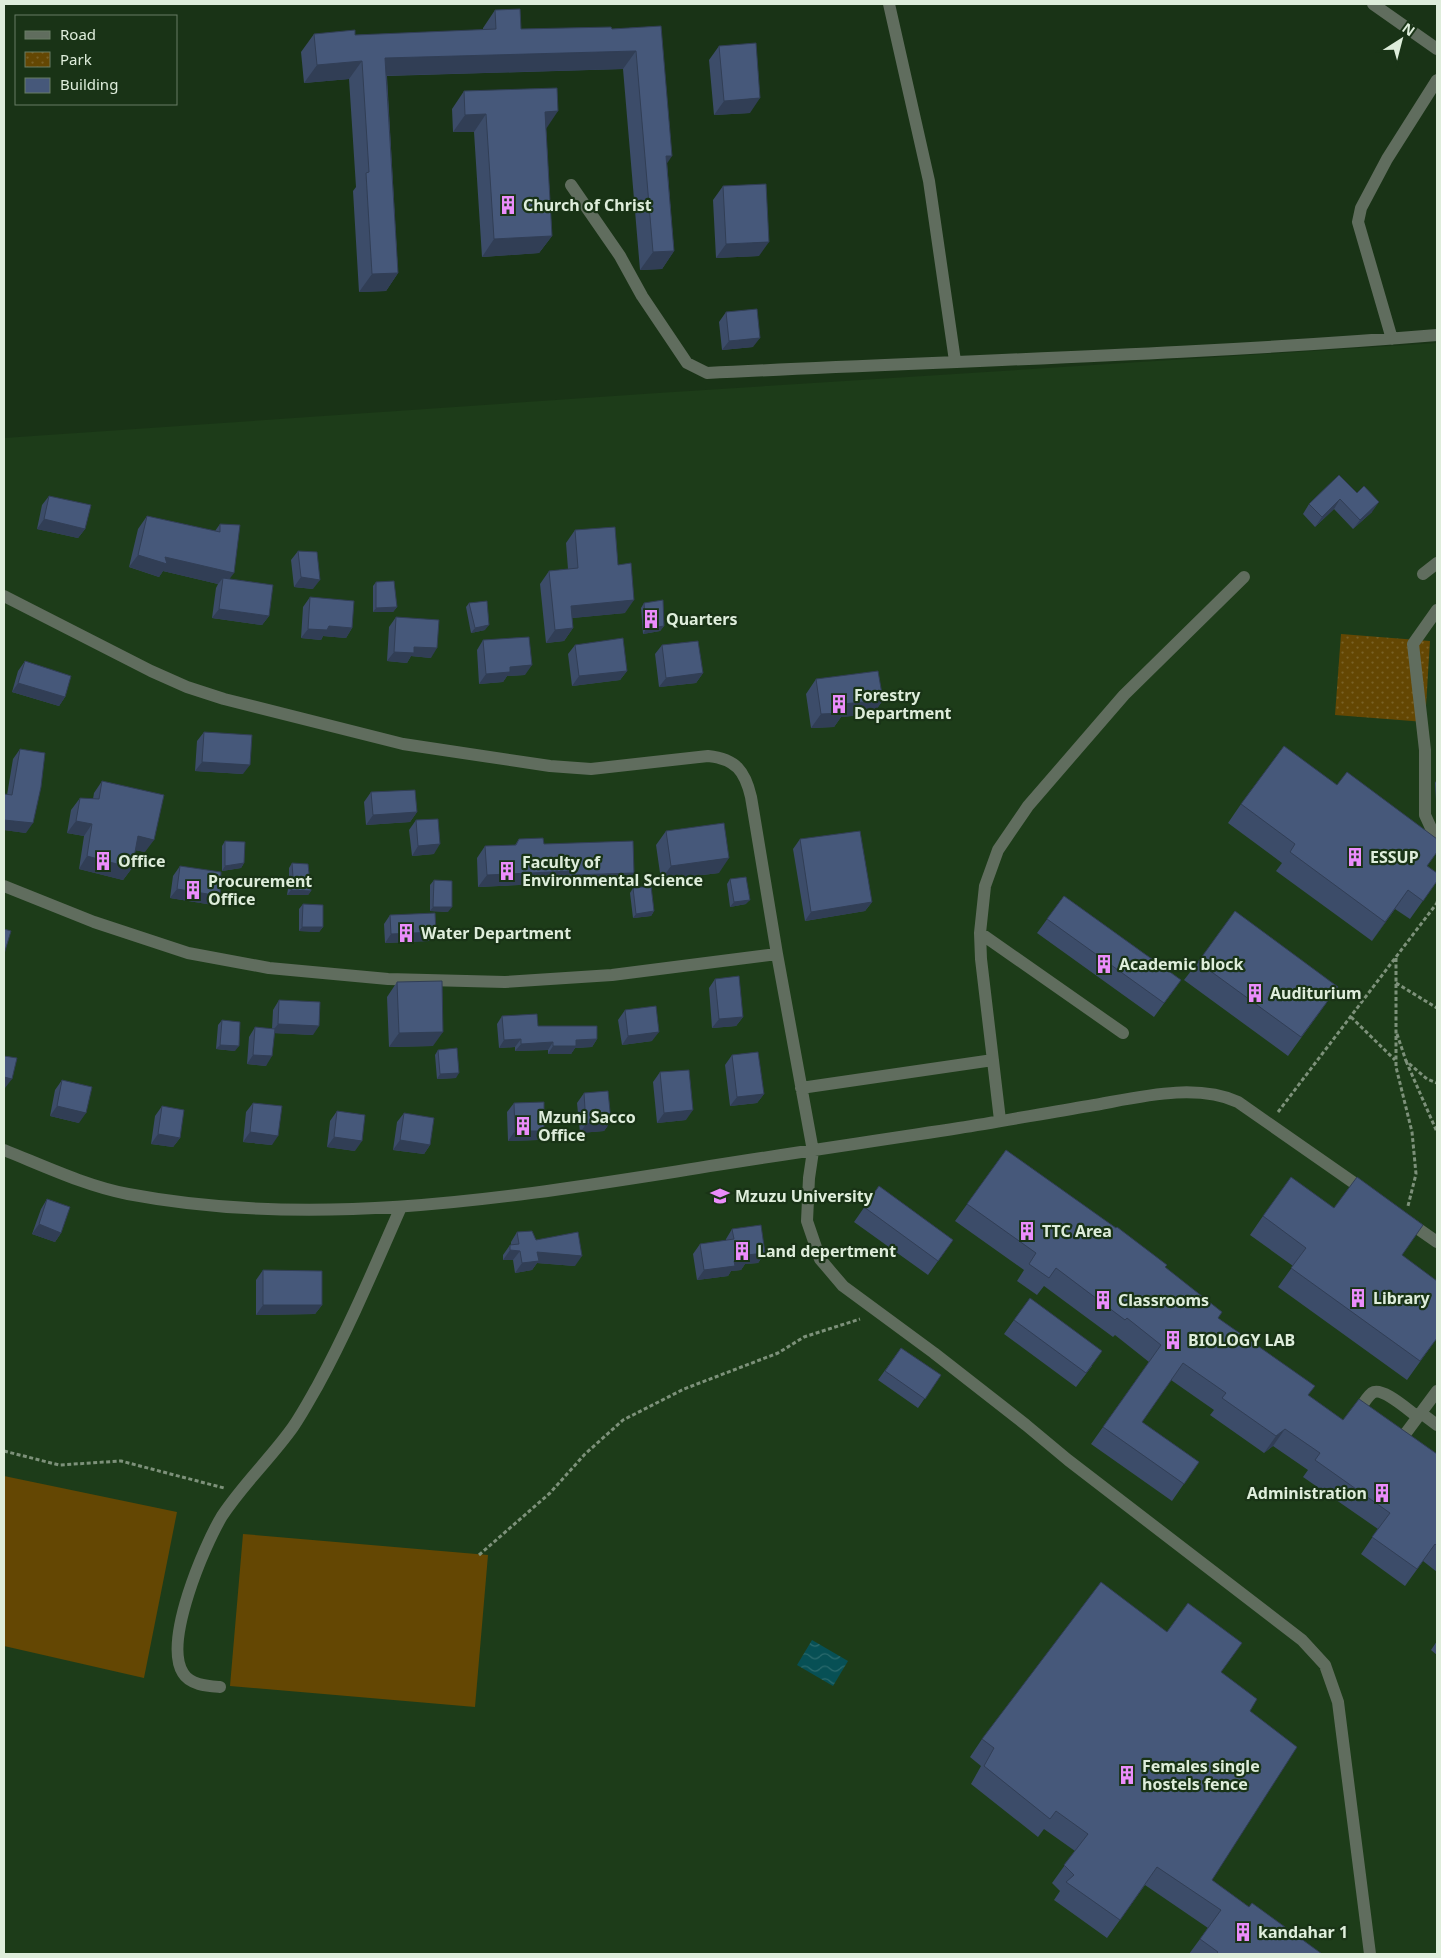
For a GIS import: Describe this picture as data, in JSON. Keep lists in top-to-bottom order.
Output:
{
  "places": {
    "building": [
      "Church of Christ",
      "Quarters",
      "Forestry Department",
      "ESSUP",
      "Office",
      "Faculty of Environmental Science",
      "Procurement Office",
      "Water Department",
      "Academic block",
      "Auditurium",
      "Mzuni Sacco Office",
      "TTC Area",
      "Land depertment",
      "Library",
      "Classrooms",
      "BIOLOGY LAB",
      "Administration",
      "Females single hostels fence",
      "kandahar 1"
    ],
    "school or university": ["Mzuzu University"]
  },
  "legend": ["Road", "Park", "Building"],
  "north": "top right"
}
